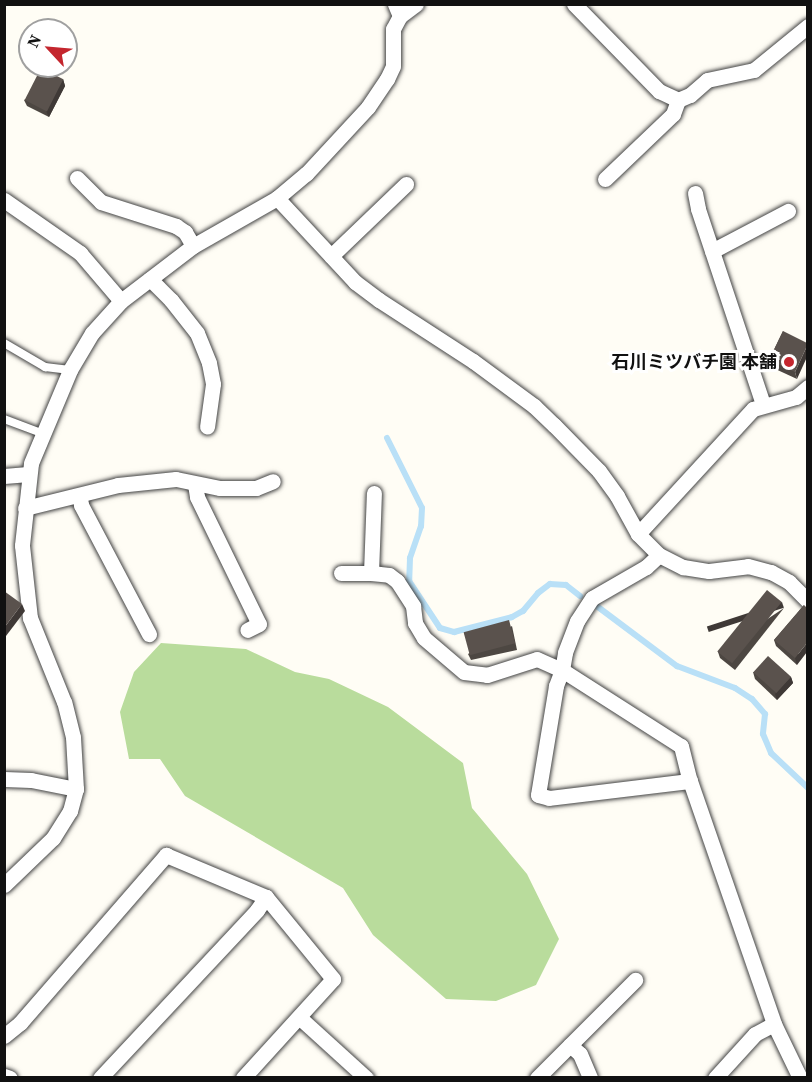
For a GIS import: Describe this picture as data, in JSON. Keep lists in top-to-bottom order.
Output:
{
  "places": ["石川ミツバチ園 本舗"],
  "north": "top left"
}
